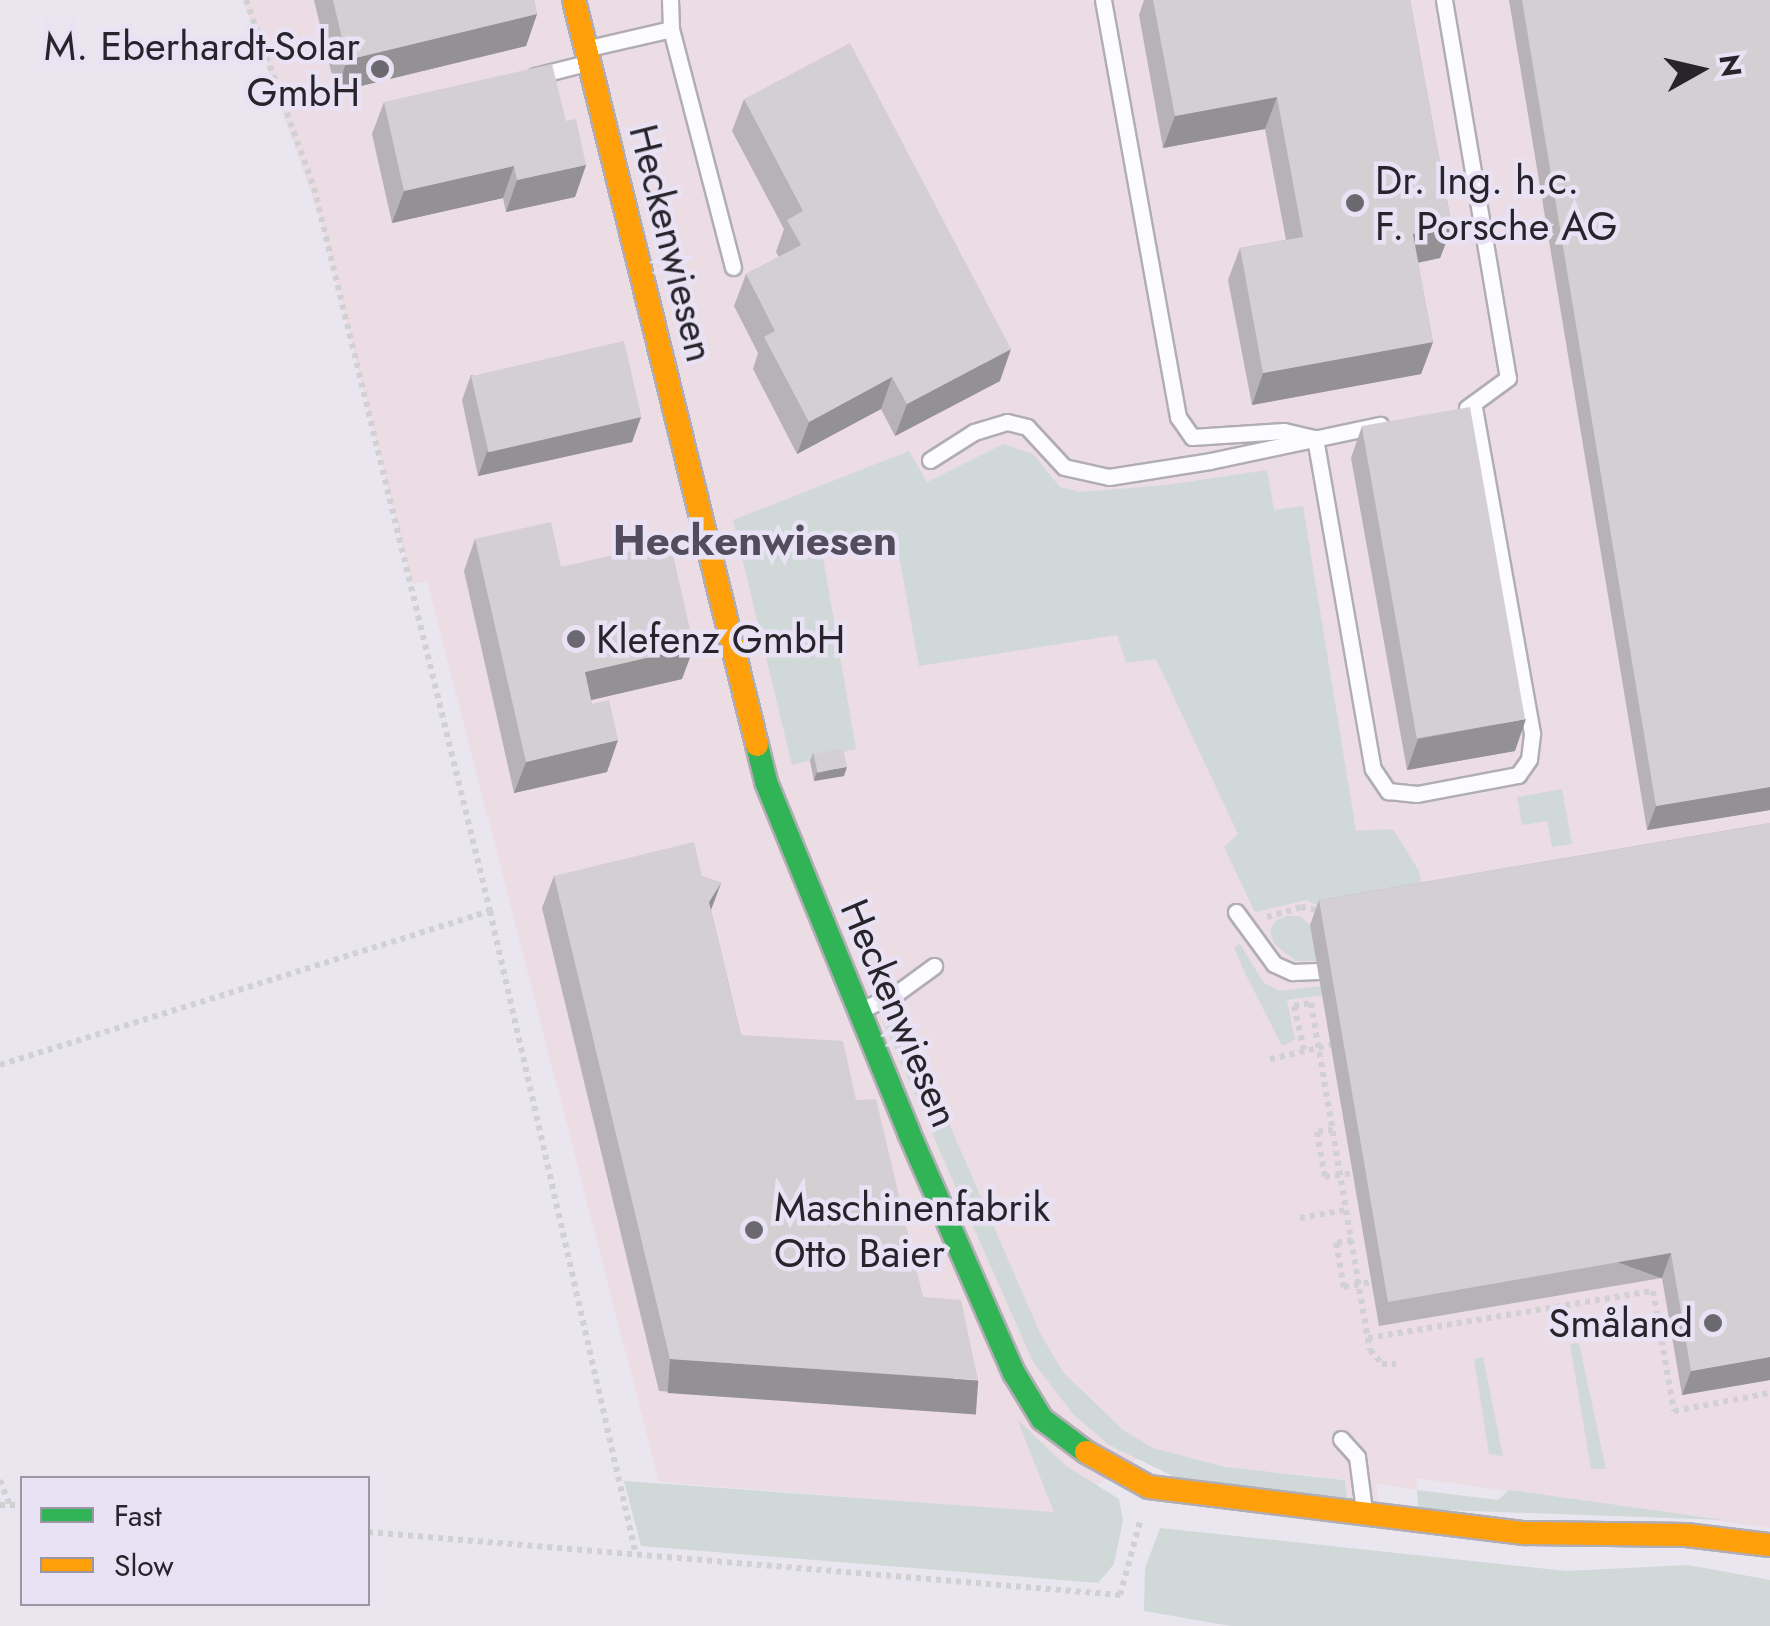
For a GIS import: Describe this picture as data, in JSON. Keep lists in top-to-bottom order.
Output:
{
  "streets": {
    "street": ["Heckenwiesen"]
  },
  "districts": ["Heckenwiesen"],
  "places": [
    "M. Eberhardt-Solar GmbH",
    "Dr. Ing. h.c. F. Porsche AG",
    "Klefenz GmbH",
    "Maschinenfabrik Otto Baier",
    "Småland"
  ],
  "legend": ["Fast", "Slow"],
  "north": "right"
}
